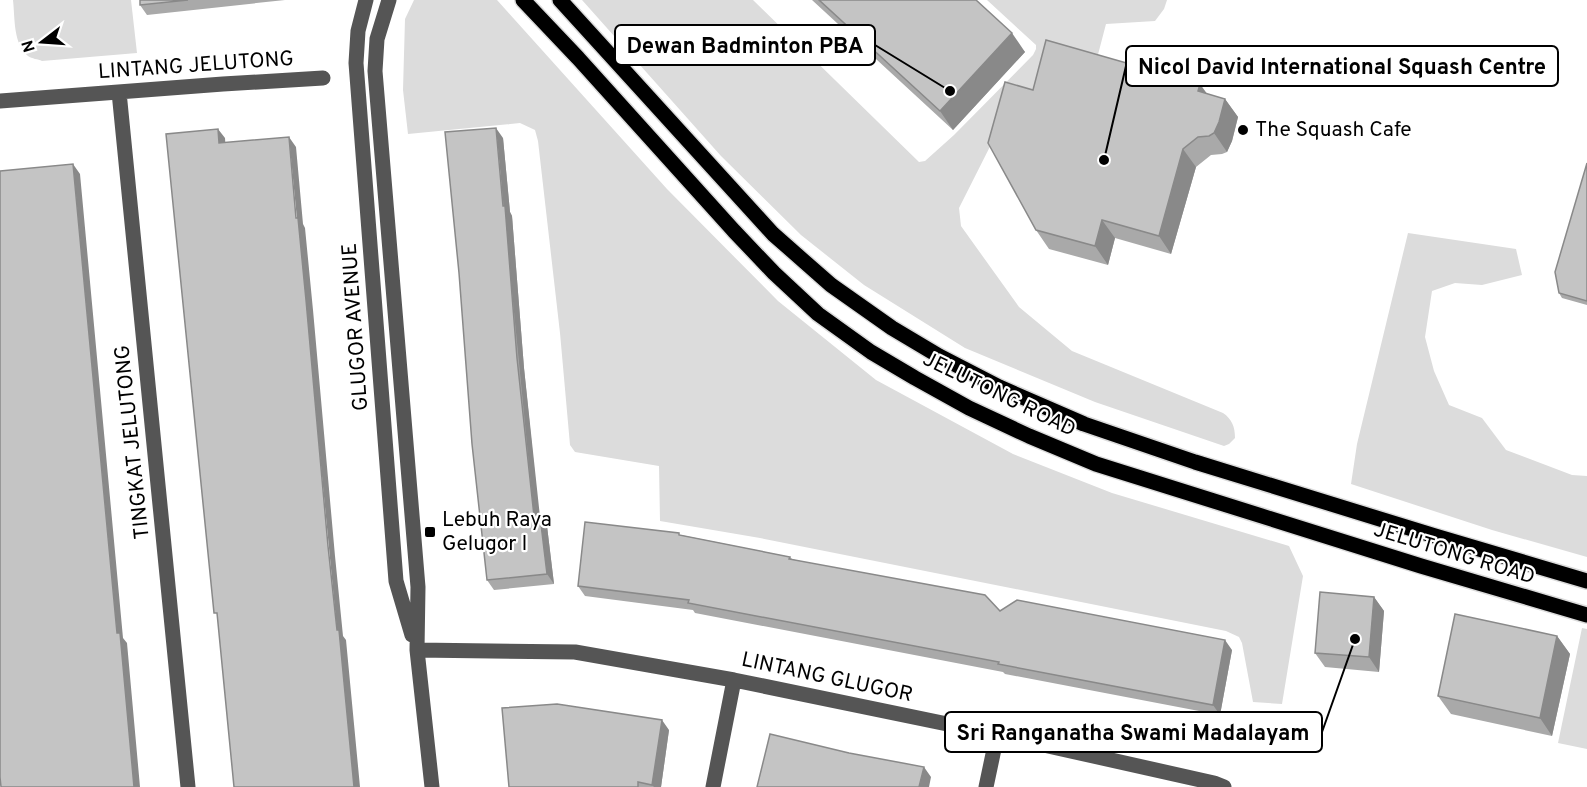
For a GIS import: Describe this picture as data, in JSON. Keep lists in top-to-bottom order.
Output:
{
  "streets": {
    "main road": ["JELUTONG ROAD"],
    "street": [
      "LINTANG JELUTONG",
      "GLUGOR AVENUE",
      "TINGKAT JELUTONG",
      "LINTANG GLUGOR"
    ]
  },
  "crossings": [
    ["LINTANG JELUTONG", "TINGKAT JELUTONG"],
    ["GLUGOR AVENUE", "LINTANG GLUGOR"]
  ],
  "places": {
    "other": [
      "Dewan Badminton PBA",
      "The Squash Cafe",
      "Nicol David International Squash Centre",
      "Sri Ranganatha Swami Madalayam"
    ],
    "transit": ["Lebuh Raya Gelugor I"]
  },
  "north": "left"
}
